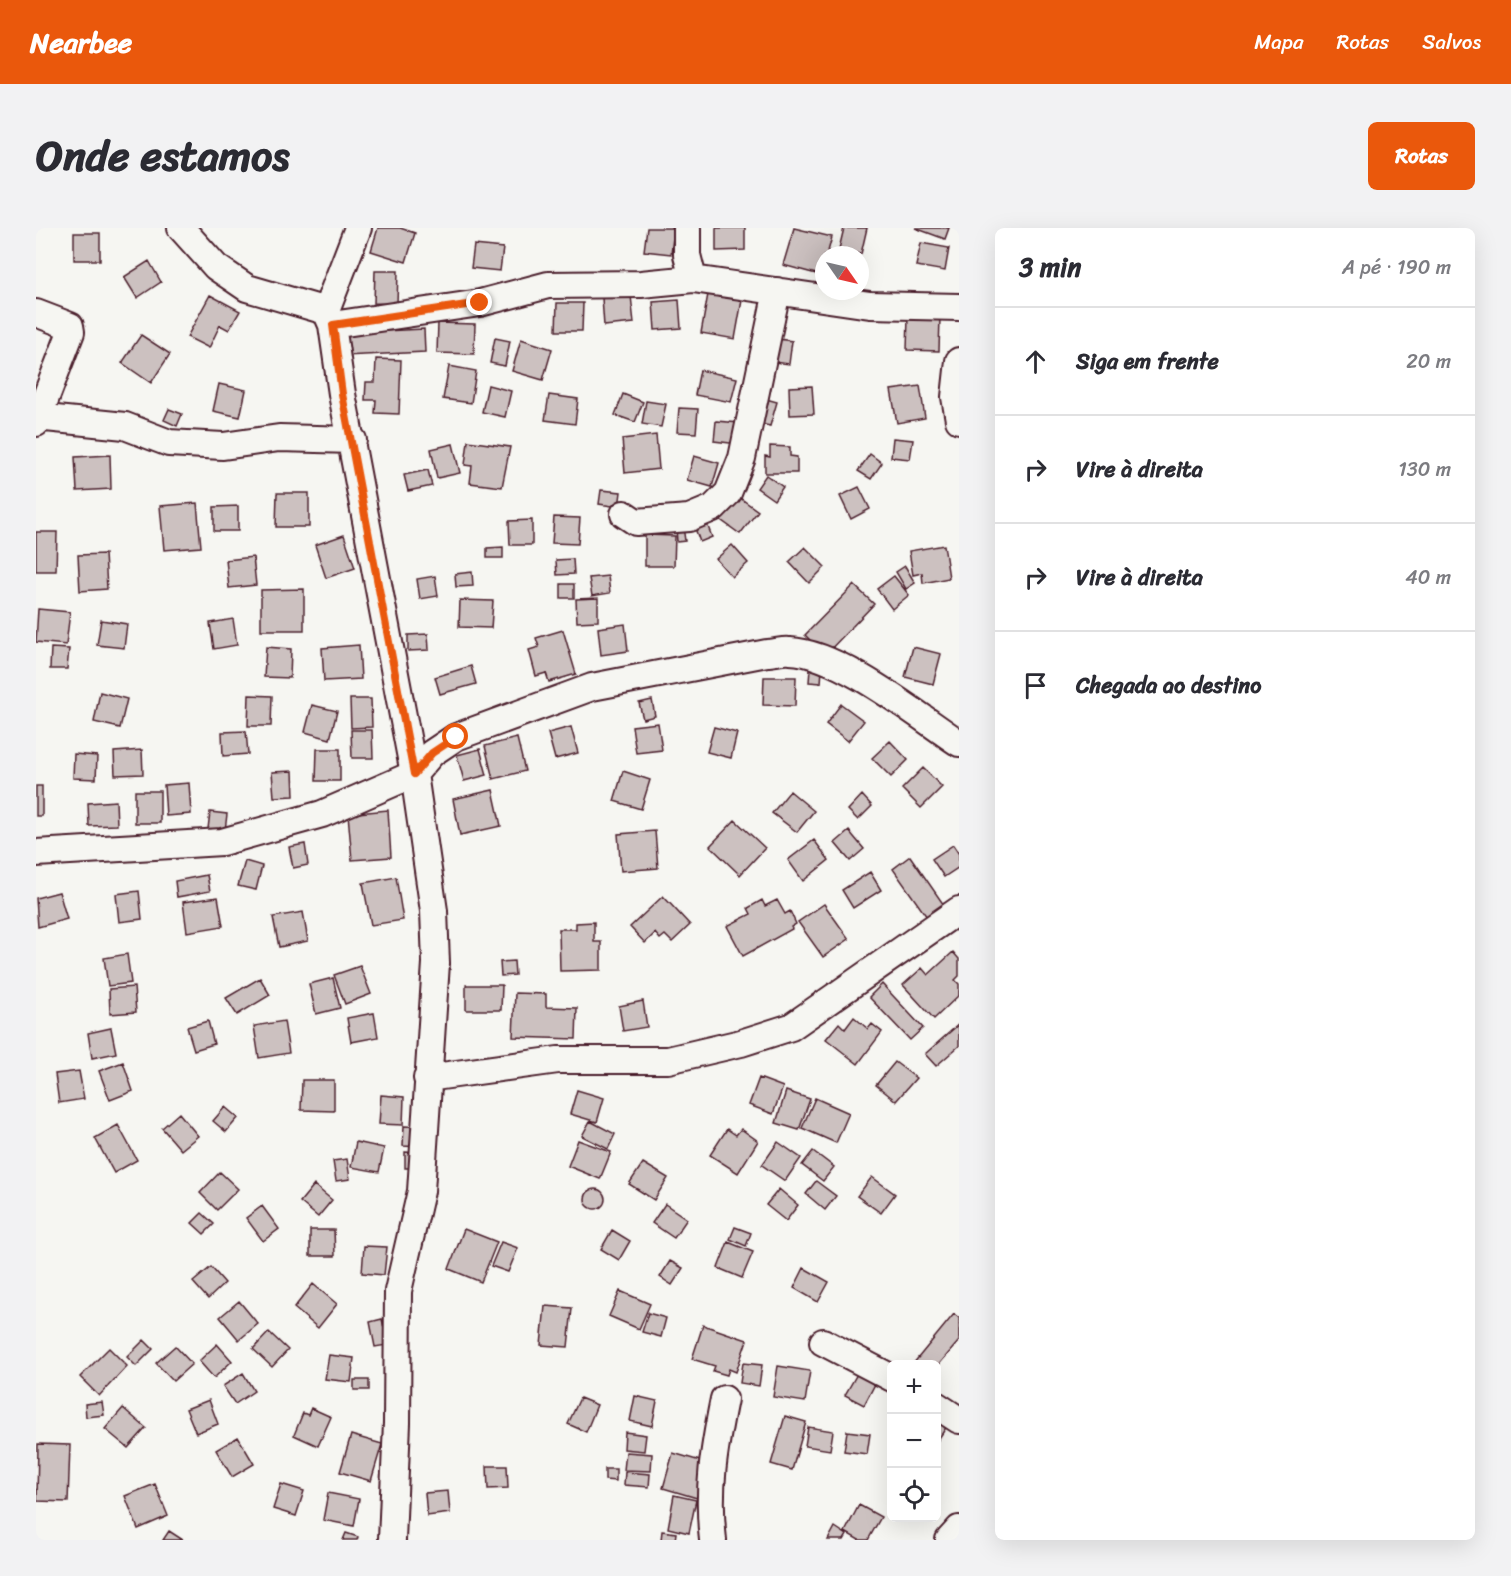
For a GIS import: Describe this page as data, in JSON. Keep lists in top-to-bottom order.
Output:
{
  "north": "bottom right",
  "page": {
    "header": "Nearbee",
    "nav": ["Mapa", "Rotas", "Salvos"],
    "title": "Onde estamos",
    "buttons": "Rotas",
    "heading": ["3 min", "A pé · 190 m"],
    "list": [
      ["Siga em frente", "20 m"],
      ["Vire à direita", "130 m"],
      ["Vire à direita", "40 m"],
      "Chegada ao destino"
    ],
    "map_buttons": ["+", "−"]
  }
}
